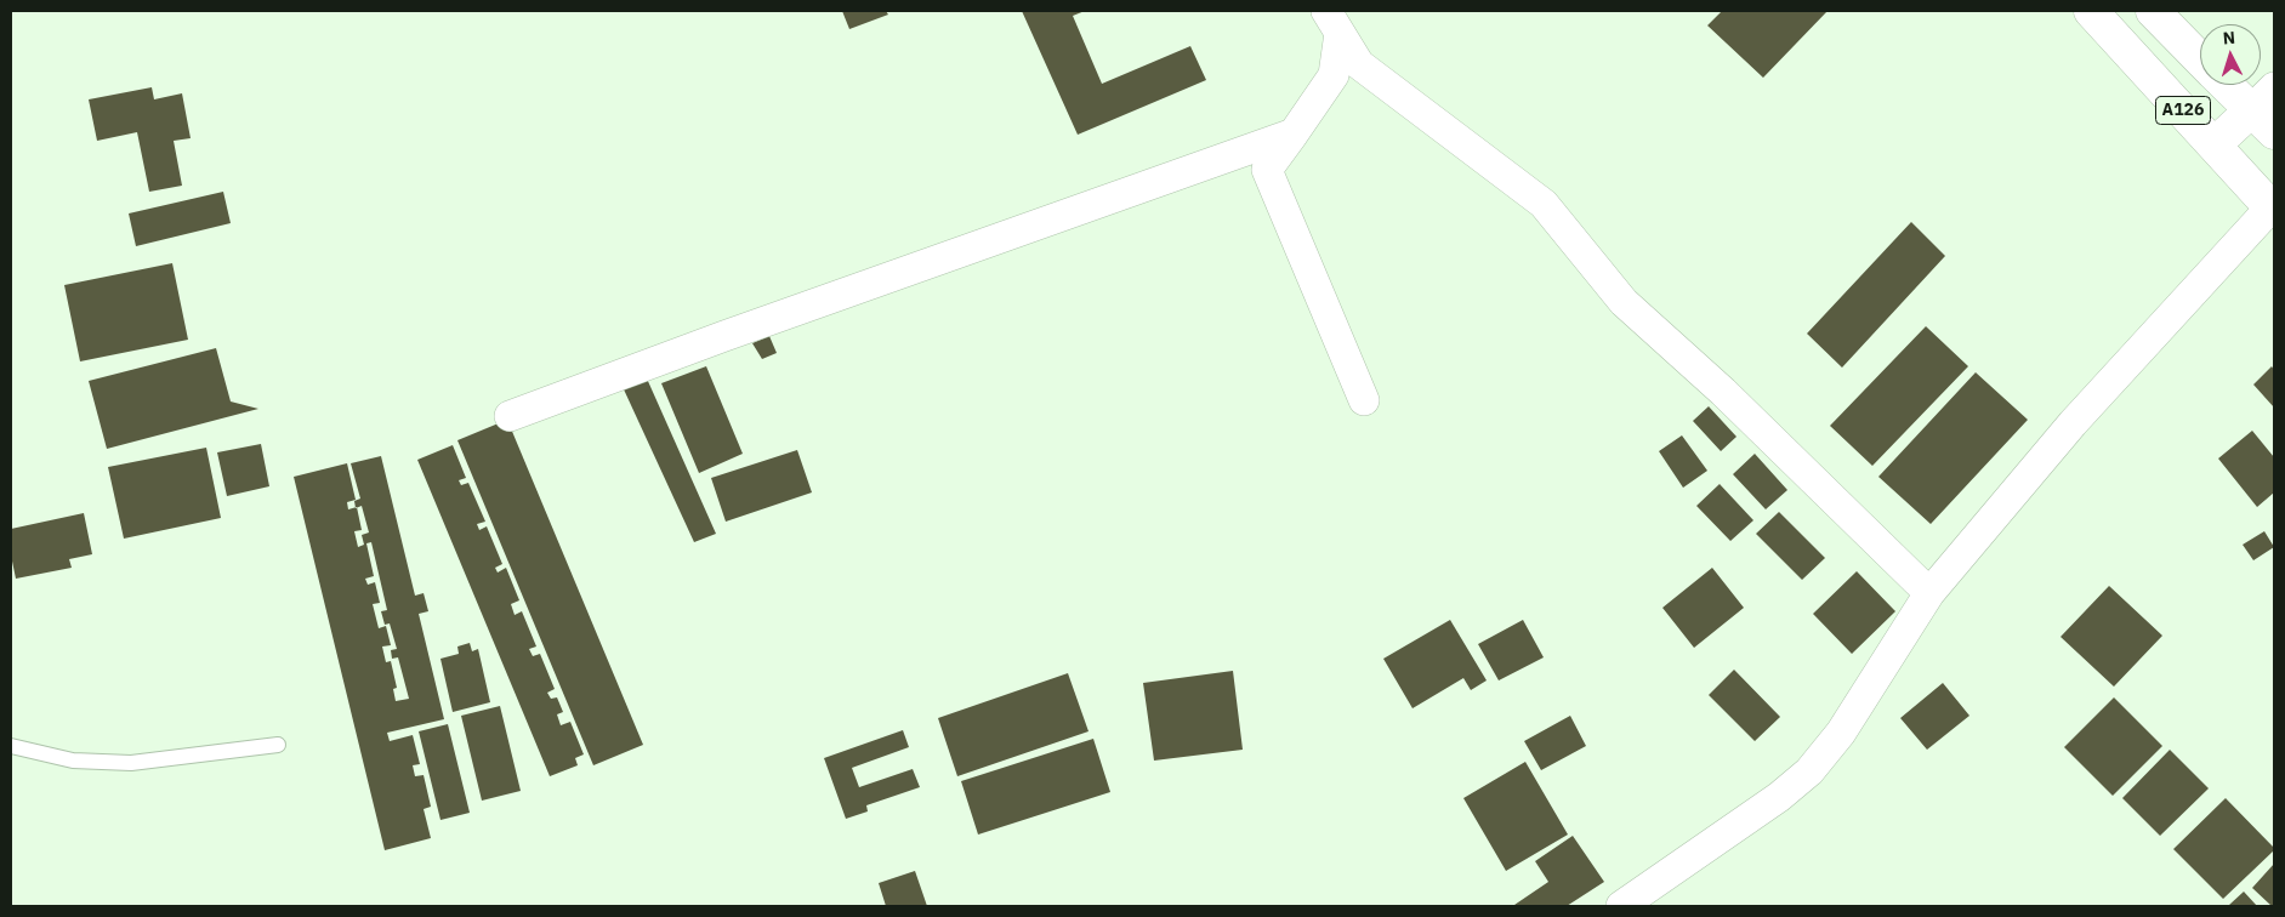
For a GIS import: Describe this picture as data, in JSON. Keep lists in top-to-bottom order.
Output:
{
  "streets": {
    "main road": ["A126"]
  },
  "north": "top"
}
